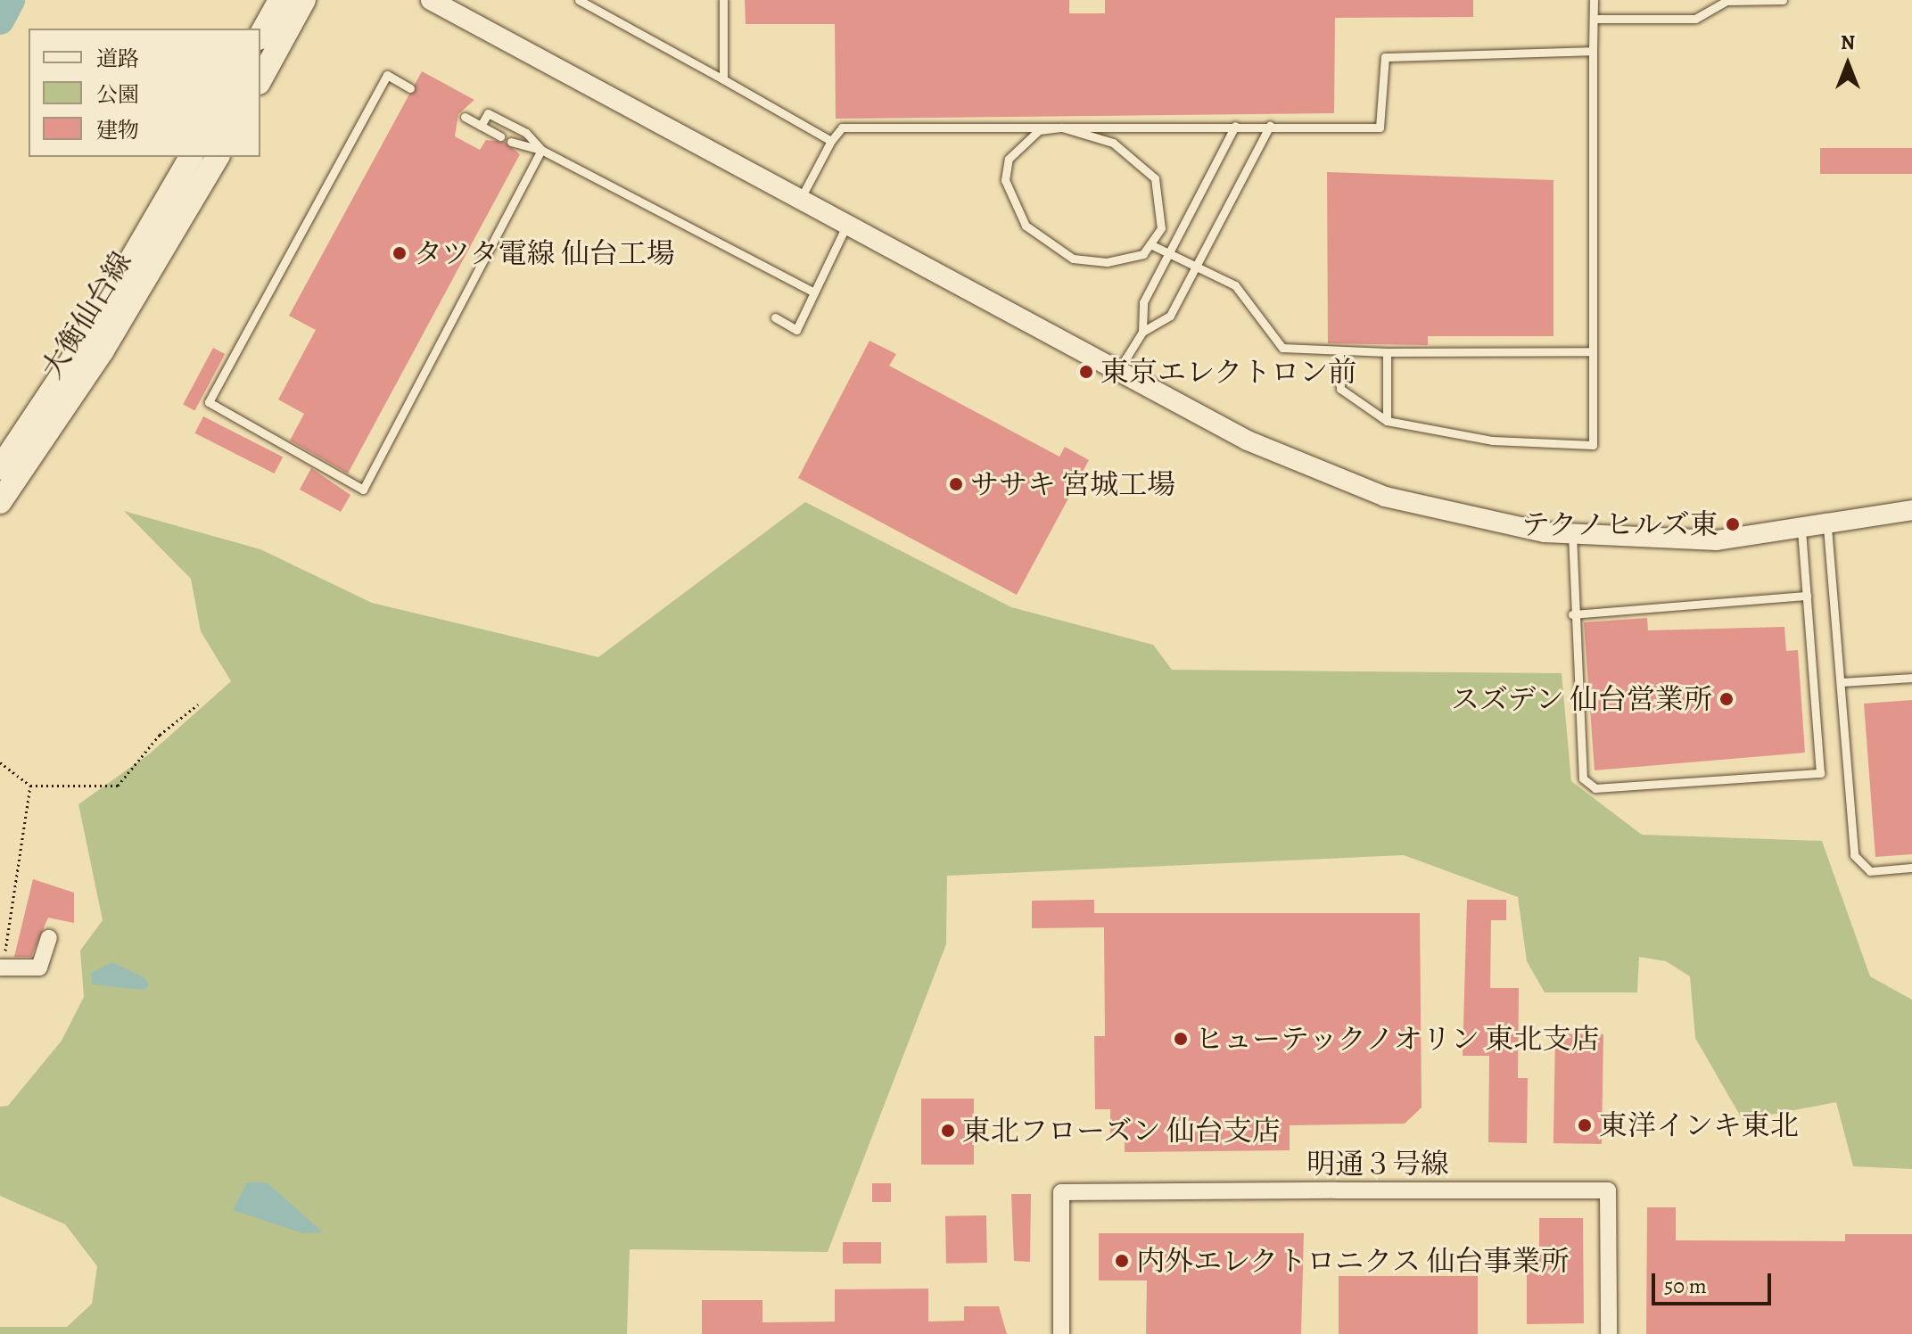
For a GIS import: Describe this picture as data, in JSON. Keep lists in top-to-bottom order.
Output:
{
  "streets": {
    "main road": ["大衡仙台線"],
    "street": ["明通３号線"]
  },
  "places": [
    "タツタ電線 仙台工場",
    "東京エレクトロン前",
    "ササキ 宮城工場",
    "テクノヒルズ東",
    "スズデン 仙台営業所",
    "ヒューテックノオリン 東北支店",
    "東洋インキ東北",
    "東北フローズン 仙台支店",
    "内外エレクトロニクス 仙台事業所"
  ],
  "legend": ["道路", "公園", "建物"],
  "scale_bar": "50 m",
  "north": "top"
}
